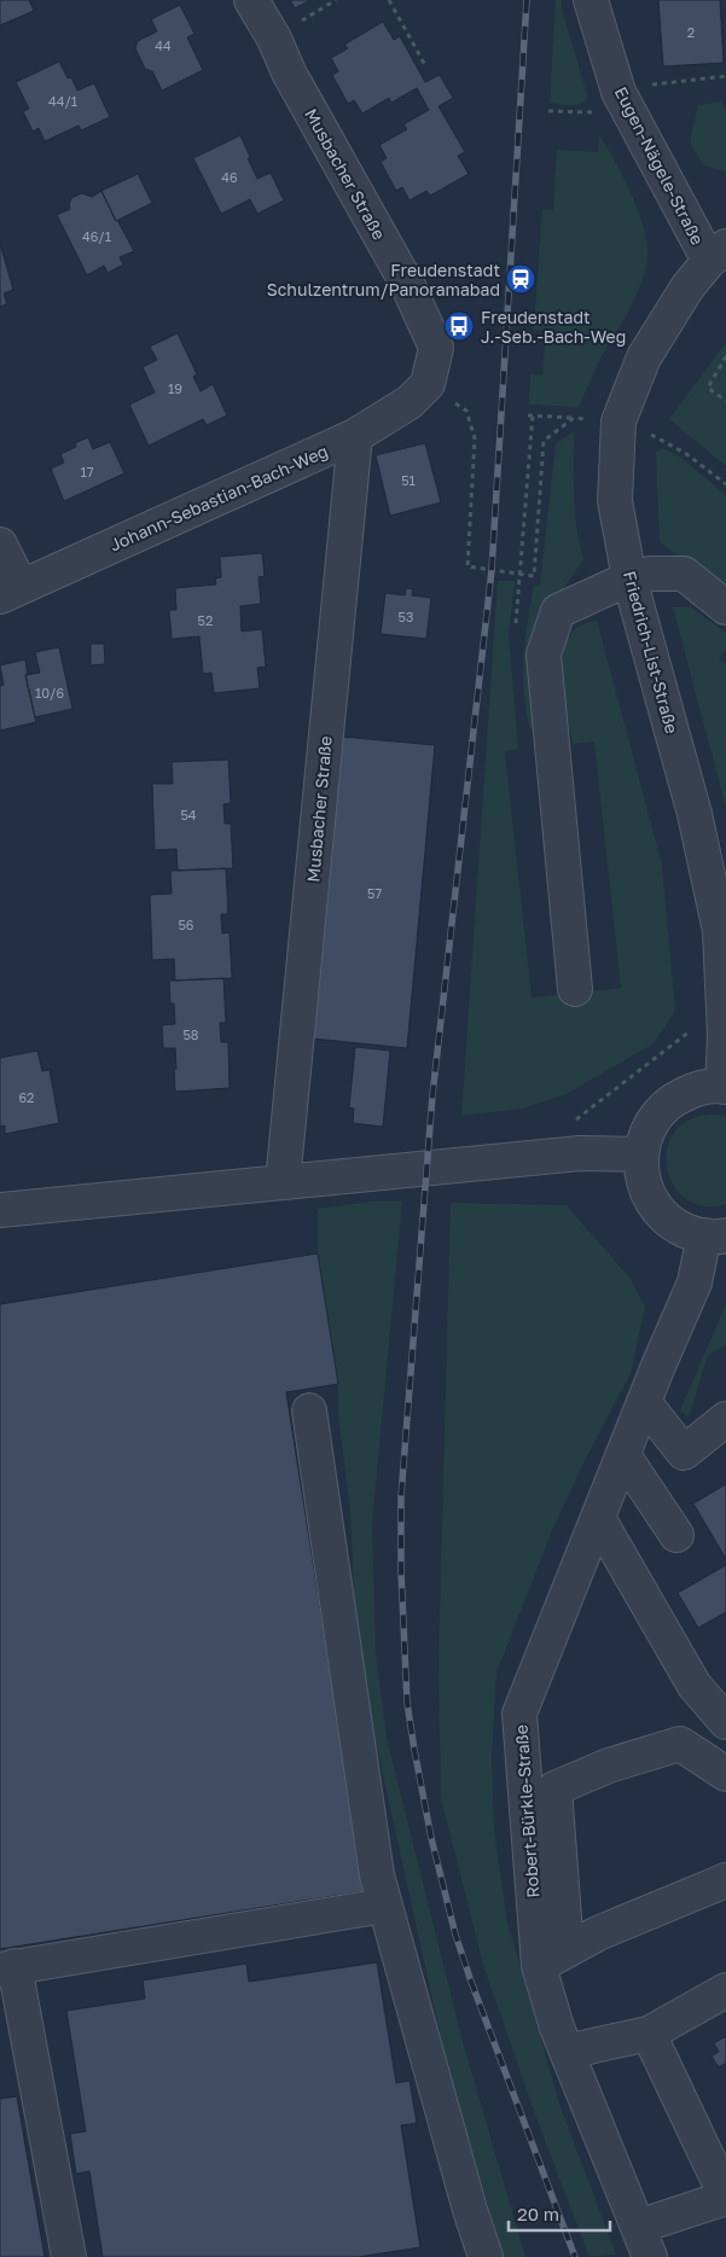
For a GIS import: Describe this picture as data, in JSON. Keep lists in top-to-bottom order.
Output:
{
  "streets": {
    "street": [
      "Eugen-Nägele-Straße",
      "Musbacher Straße",
      "Johann-Sebastian-Bach-Weg",
      "Friedrich-List-Straße",
      "Robert-Bürkle-Straße"
    ]
  },
  "crossings": [
    ["Eugen-Nägele-Straße", "Friedrich-List-Straße"],
    ["Musbacher Straße", "Johann-Sebastian-Bach-Weg"]
  ],
  "places": {
    "station": ["Freudenstadt Schulzentrum/Panoramabad"],
    "bus stop": ["Freudenstadt J.-Seb.-Bach-Weg"]
  },
  "house_numbers": [
    "2",
    "44",
    "44/1",
    "46",
    "46/1",
    "19",
    "17",
    "51",
    "53",
    "52",
    "10/6",
    "54",
    "57",
    "56",
    "58",
    "62"
  ],
  "scale_bar": "20 m"
}
